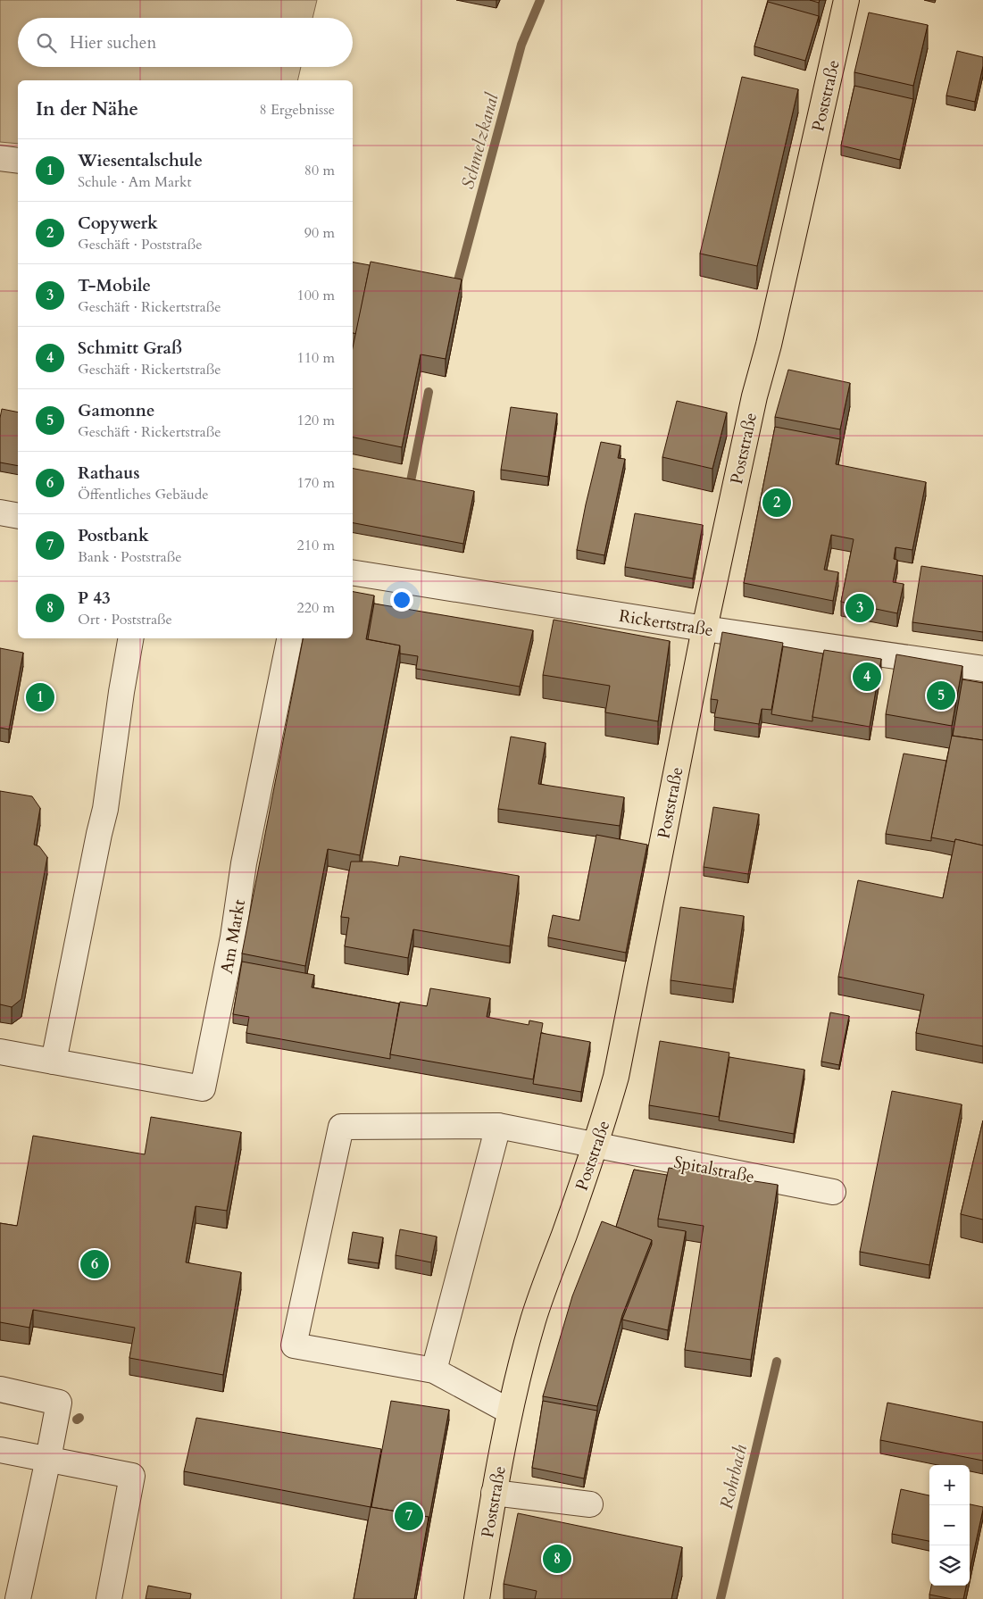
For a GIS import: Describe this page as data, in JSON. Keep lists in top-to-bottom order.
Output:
{
  "streets": {
    "main road": ["Poststraße"],
    "street": ["Rickertstraße", "Am Markt", "Spitalstraße"]
  },
  "crossings": [
    ["Poststraße", "Rickertstraße"],
    ["Poststraße", "Spitalstraße"]
  ],
  "water": ["Schmelzkanal", "Rohrbach"],
  "page": {
    "search": "Hier suchen",
    "heading": ["In der Nähe", "8 Ergebnisse"],
    "list": [
      {
        "mark": "1",
        "name": "Wiesentalschule",
        "note": "Schule · Am Markt",
        "value": "80 m"
      },
      {
        "mark": "2",
        "name": "Copywerk",
        "note": "Geschäft · Poststraße",
        "value": "90 m"
      },
      {
        "mark": "3",
        "name": "T-Mobile",
        "note": "Geschäft · Rickertstraße",
        "value": "100 m"
      },
      {
        "mark": "4",
        "name": "Schmitt Graß",
        "note": "Geschäft · Rickertstraße",
        "value": "110 m"
      },
      {
        "mark": "5",
        "name": "Gamonne",
        "note": "Geschäft · Rickertstraße",
        "value": "120 m"
      },
      {
        "mark": "6",
        "name": "Rathaus",
        "note": "Öffentliches Gebäude",
        "value": "170 m"
      },
      {
        "mark": "7",
        "name": "Postbank",
        "note": "Bank · Poststraße",
        "value": "210 m"
      },
      {
        "mark": "8",
        "name": "P 43",
        "note": "Ort · Poststraße",
        "value": "220 m"
      }
    ],
    "pins": [
      "2",
      "3",
      "4",
      "5",
      "1",
      "6",
      "7",
      "8"
    ],
    "map_buttons": ["+", "−"]
  }
}
